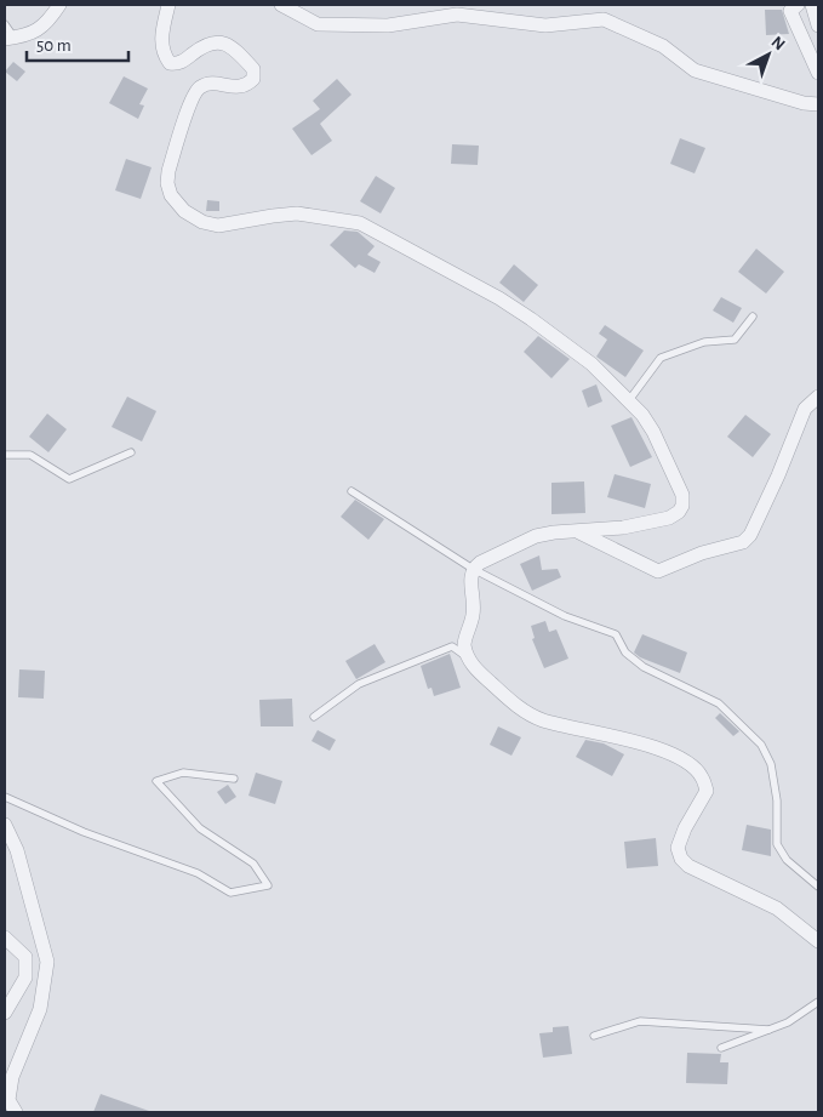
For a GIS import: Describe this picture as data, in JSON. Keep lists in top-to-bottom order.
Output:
{
  "scale_bar": "50 m",
  "north": "top right"
}
